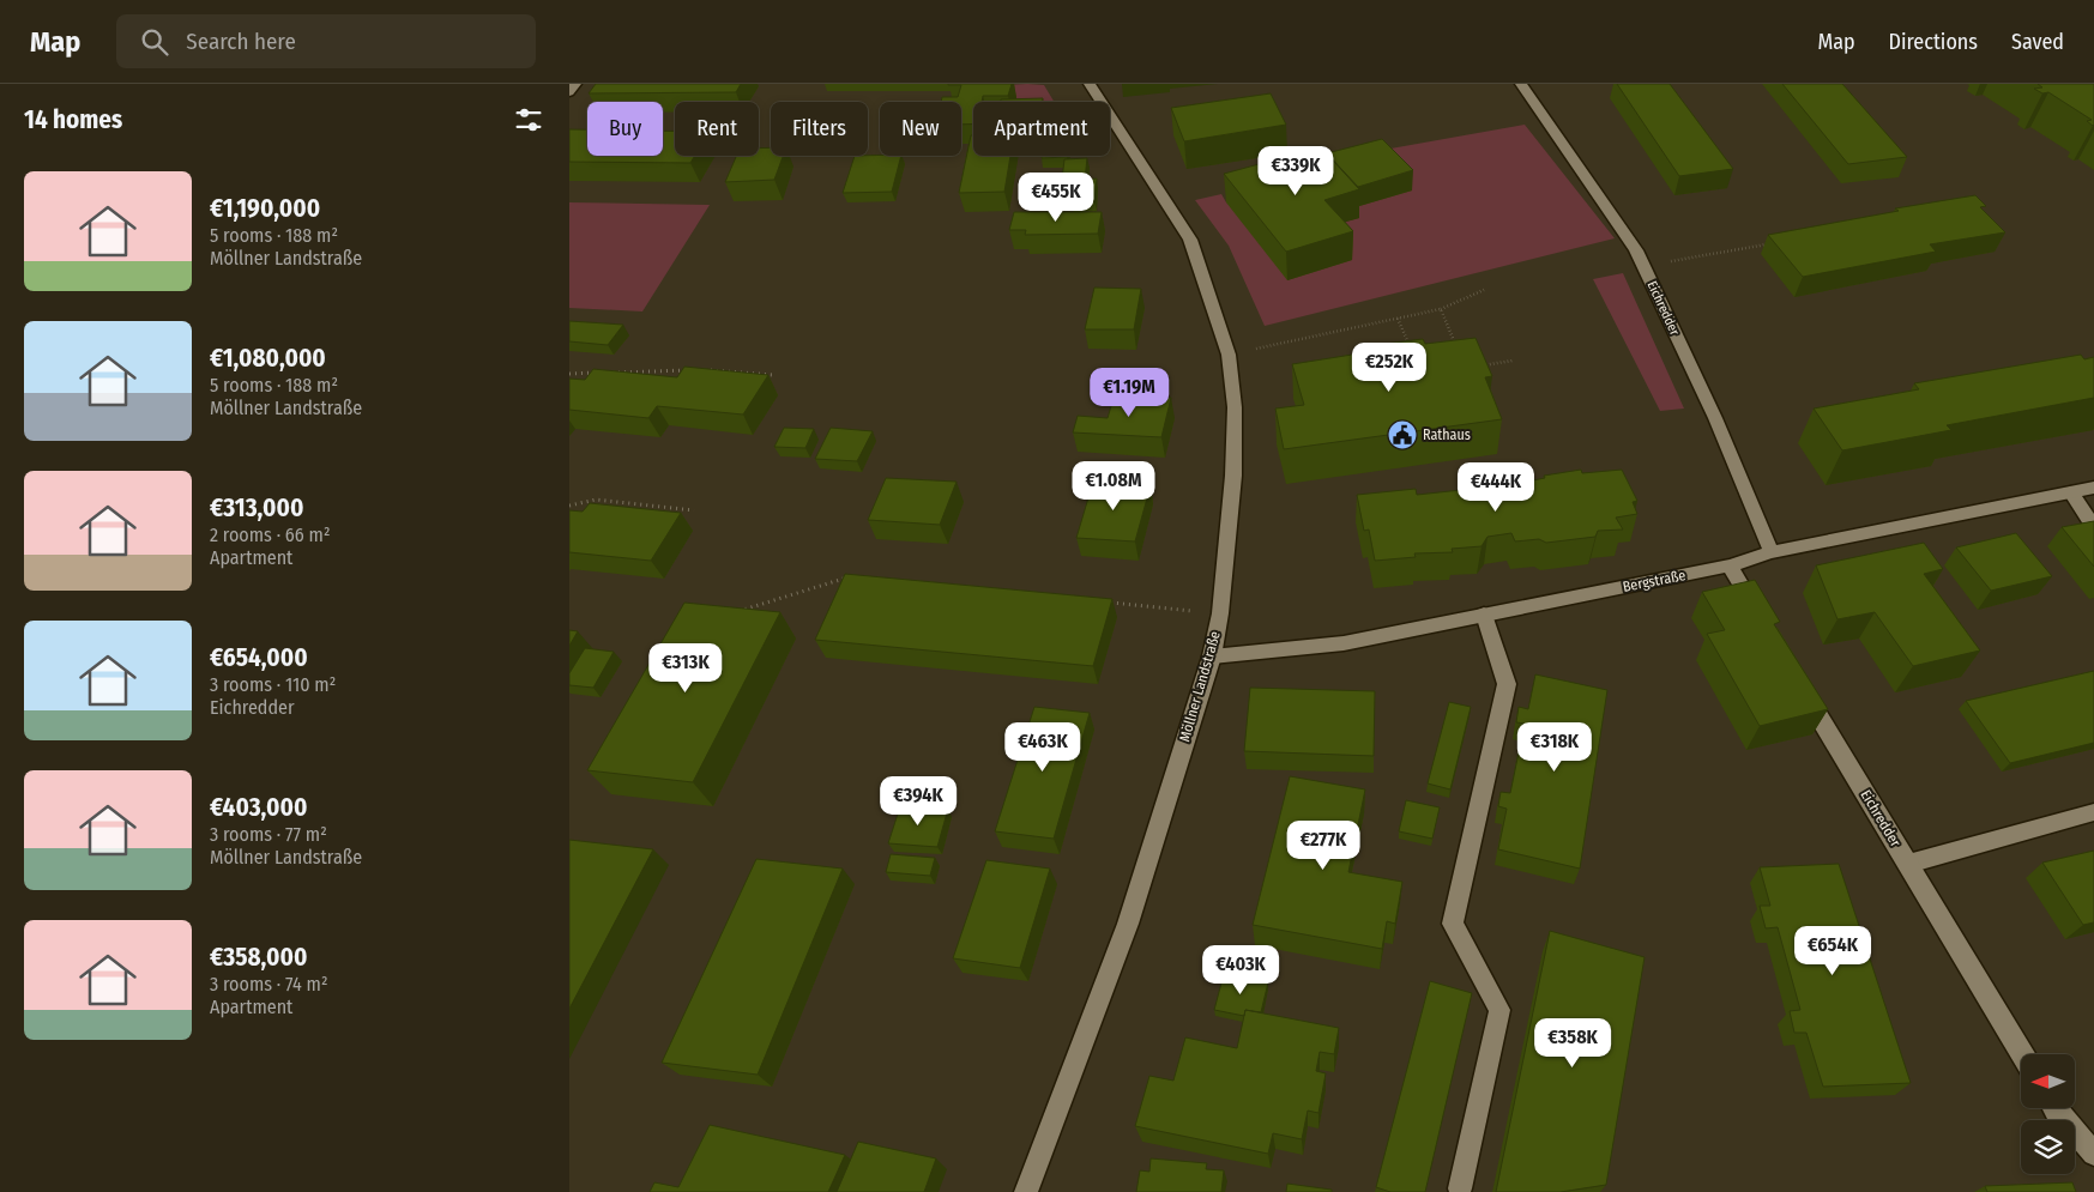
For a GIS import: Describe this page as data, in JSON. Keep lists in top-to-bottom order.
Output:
{
  "streets": {
    "street": ["Eichredder", "Bergstraße", "Möllner Landstraße"]
  },
  "crossings": [
    ["Eichredder", "Bergstraße"],
    ["Bergstraße", "Möllner Landstraße"]
  ],
  "places": {
    "public building": ["Rathaus"]
  },
  "north": "left",
  "page": {
    "header": "Map",
    "search": "Search here",
    "nav": ["Map", "Directions", "Saved"],
    "heading": "14 homes",
    "chip": [
      "Buy",
      "Rent",
      "Filters",
      "New",
      "Apartment"
    ],
    "price": [
      "€339K",
      "€455K",
      "€252K",
      "€1.19M",
      "€1.08M",
      "€444K",
      "€313K",
      "€463K",
      "€318K",
      "€394K",
      "€277K",
      "€654K",
      "€403K",
      "€358K"
    ],
    "list": [
      {
        "name": "€1,190,000",
        "note": "5 rooms · 188 m² · Möllner Landstraße"
      },
      {
        "name": "€1,080,000",
        "note": "5 rooms · 188 m² · Möllner Landstraße"
      },
      {
        "name": "€313,000",
        "note": "2 rooms · 66 m² · Apartment"
      },
      {
        "name": "€654,000",
        "note": "3 rooms · 110 m² · Eichredder"
      },
      {
        "name": "€403,000",
        "note": "3 rooms · 77 m² · Möllner Landstraße"
      },
      {
        "name": "€358,000",
        "note": "3 rooms · 74 m² · Apartment"
      }
    ]
  }
}
